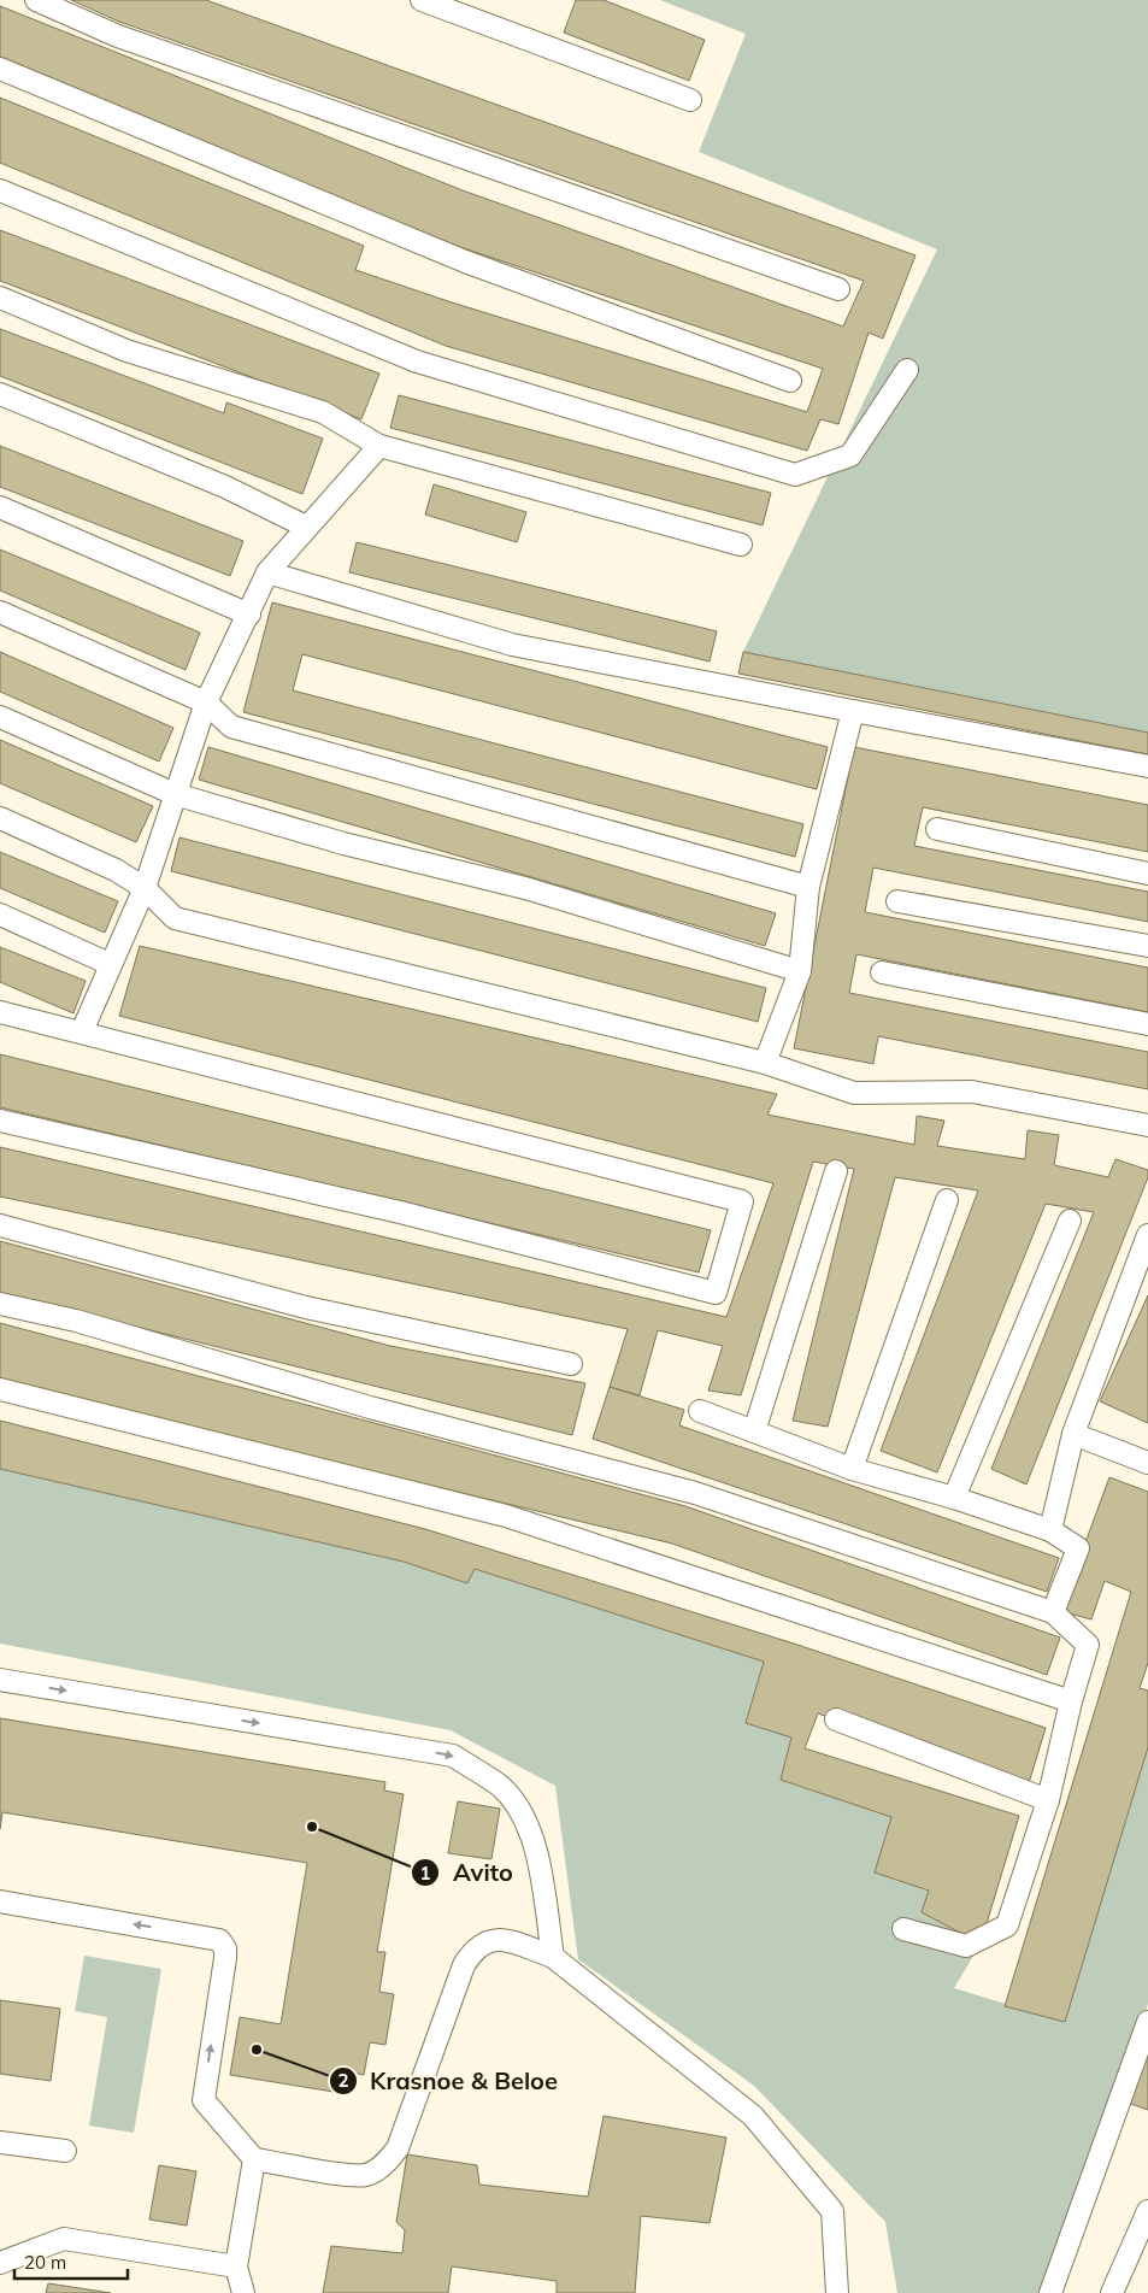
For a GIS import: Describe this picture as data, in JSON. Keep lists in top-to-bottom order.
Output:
{
  "places": ["Avito", "Krasnoe & Beloe"],
  "scale_bar": "20 m"
}
